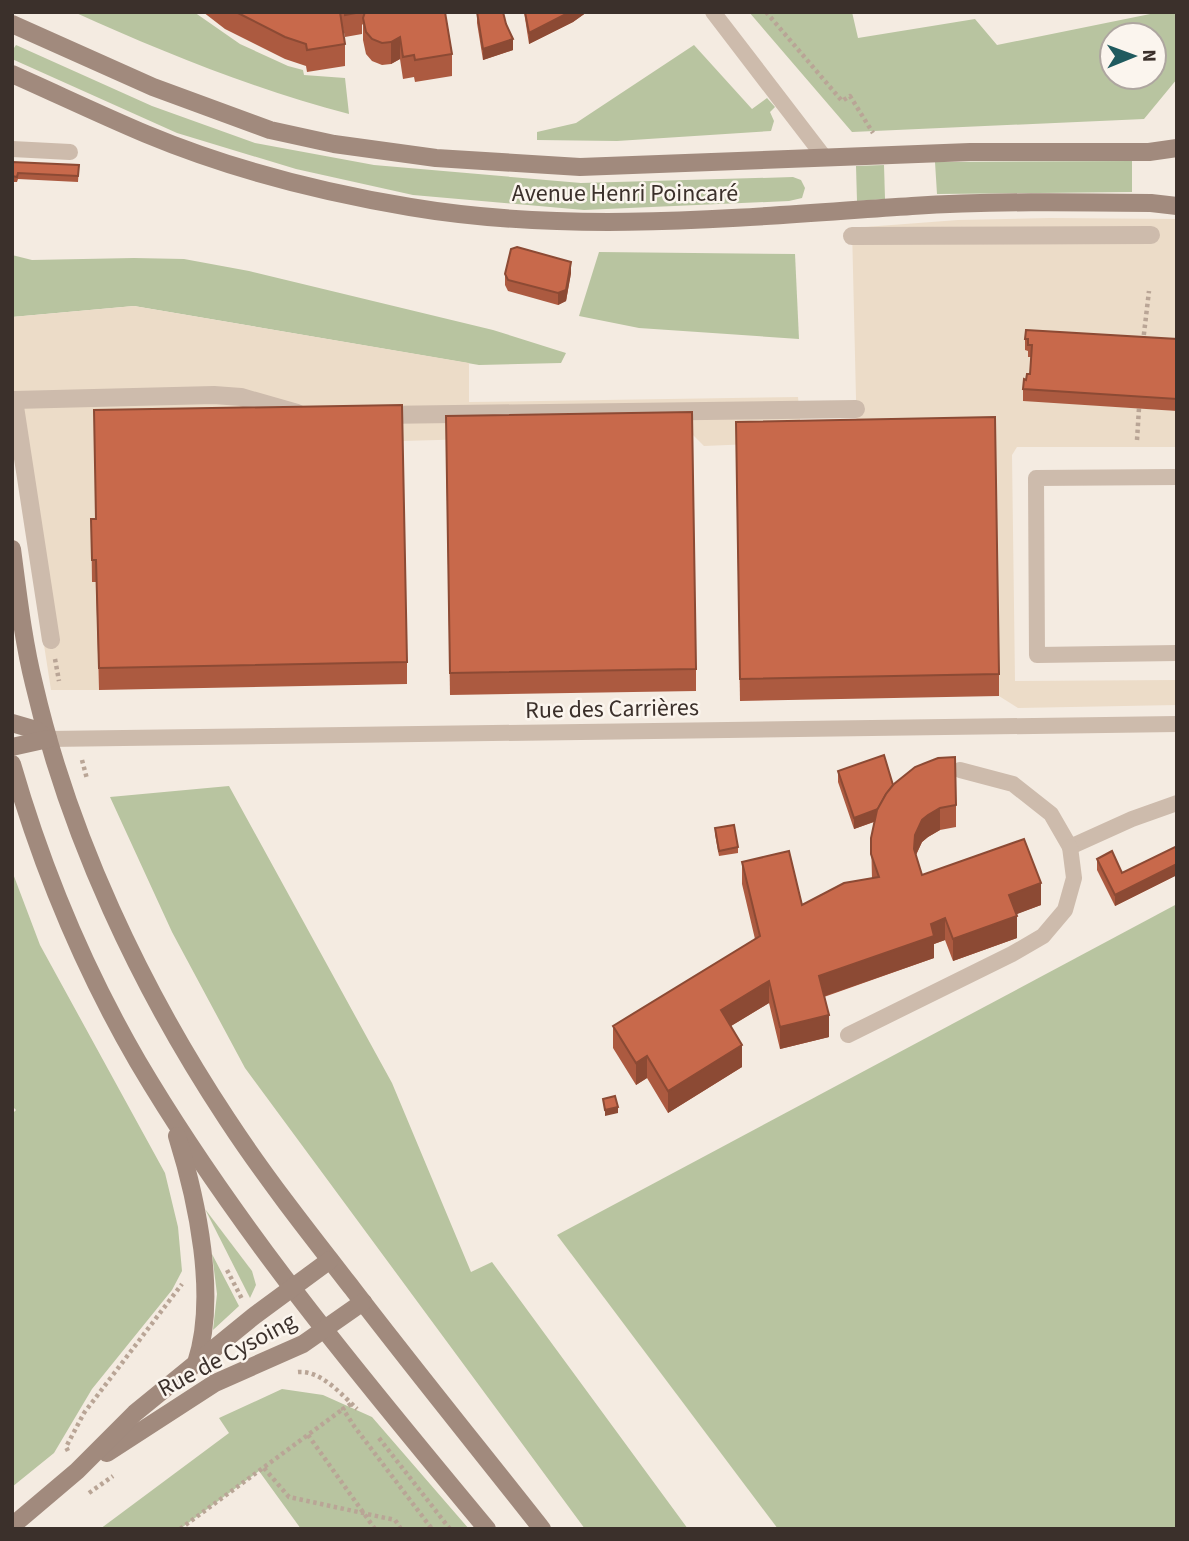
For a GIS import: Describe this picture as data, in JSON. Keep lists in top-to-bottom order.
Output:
{
  "streets": {
    "main road": ["Avenue Henri Poincaré", "Rue de Cysoing"],
    "lane": ["Rue des Carrières"]
  },
  "north": "right"
}
